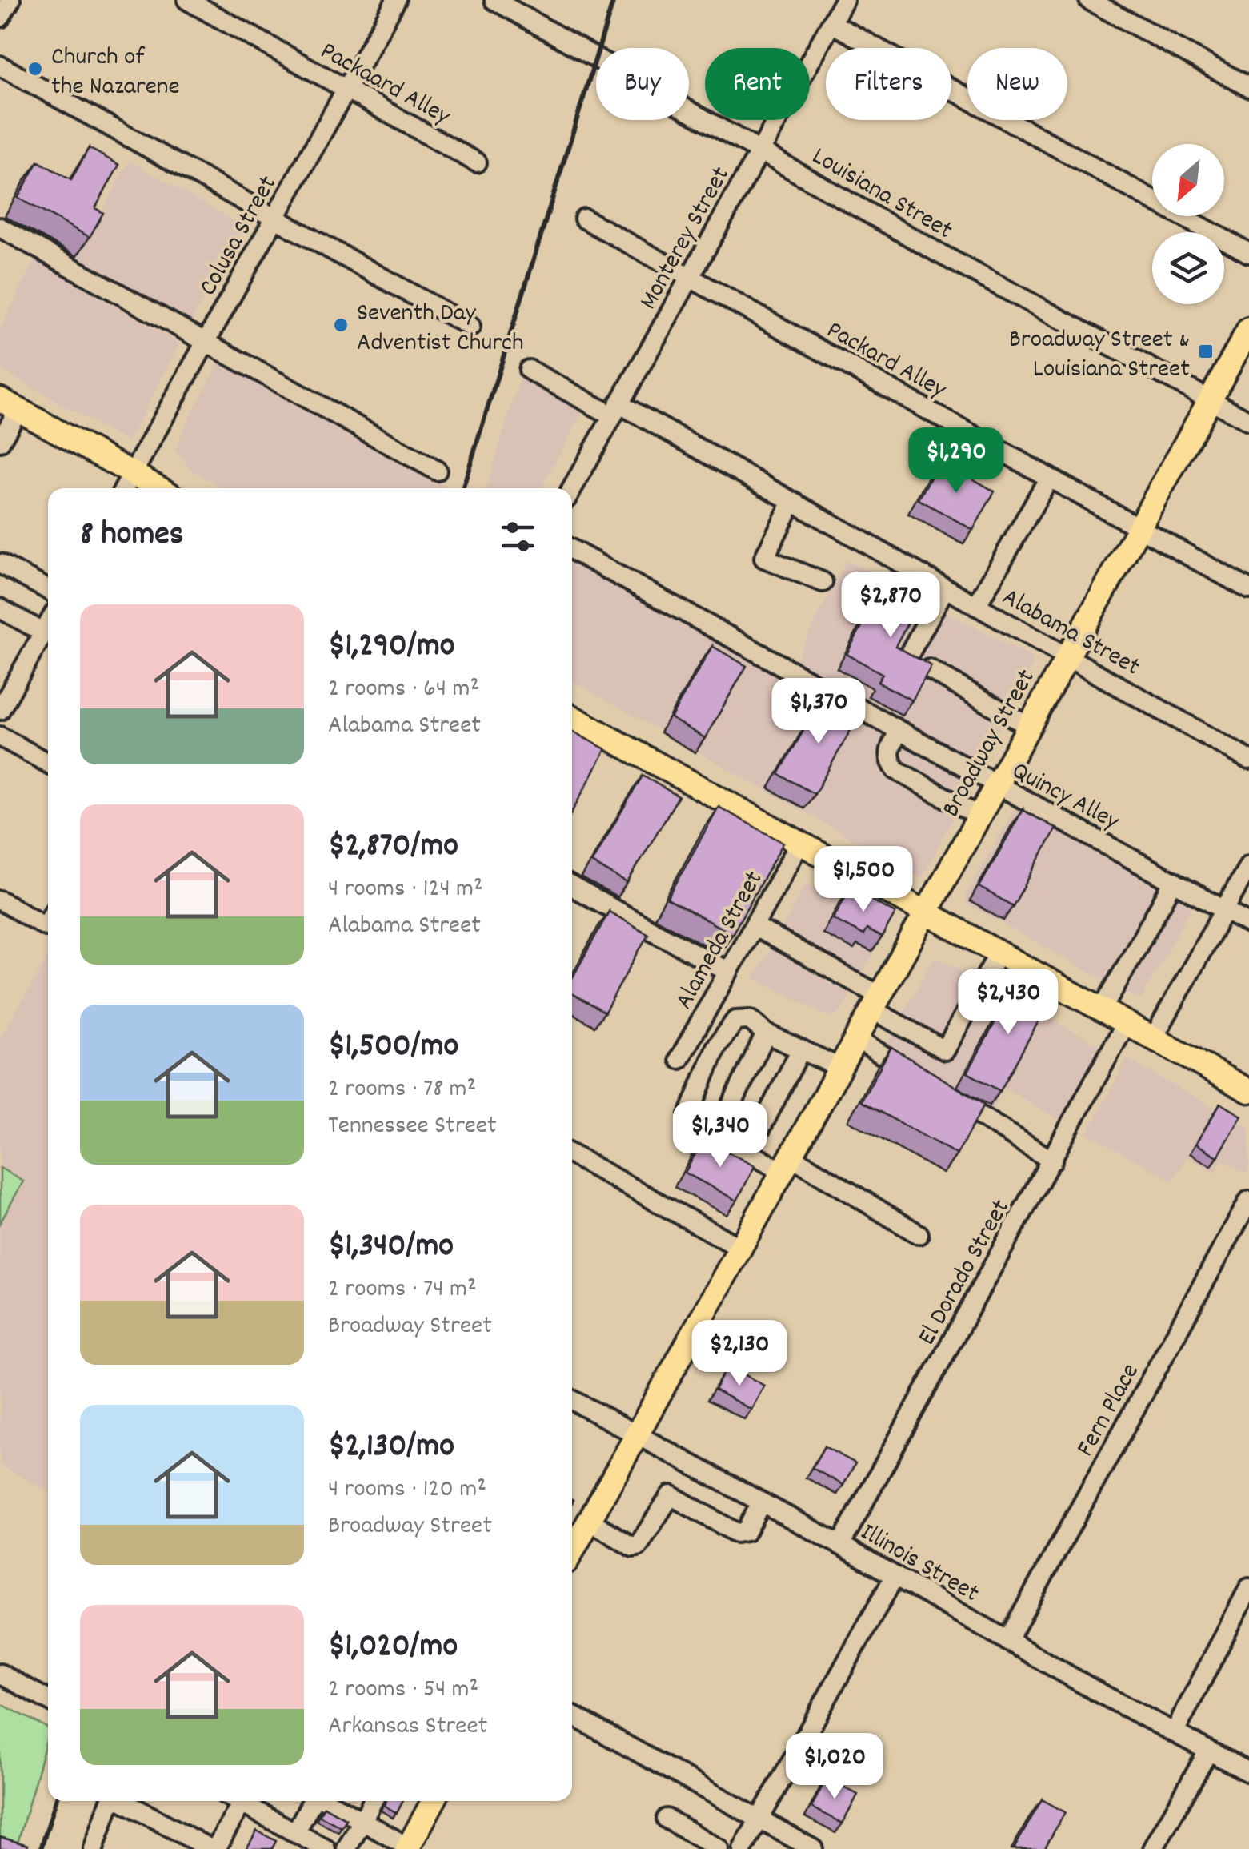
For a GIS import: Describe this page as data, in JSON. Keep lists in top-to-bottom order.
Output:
{
  "streets": {
    "main road": ["Broadway Street"],
    "street": [
      "Packaard Alley",
      "Louisiana Street",
      "Colusa Street",
      "Monterey Street",
      "Packard Alley",
      "Alabama Street",
      "Quincy Alley",
      "Alameda Street",
      "El Dorado Street",
      "Fern Place",
      "Illinois Street"
    ]
  },
  "crossings": [
    ["Packaard Alley", "Colusa Street"],
    ["Louisiana Street", "Monterey Street"],
    ["Louisiana Street", "Broadway Street"],
    ["Monterey Street", "Packard Alley"],
    ["Monterey Street", "Alabama Street"],
    ["Packard Alley", "Broadway Street"],
    ["Alabama Street", "Broadway Street"],
    ["Broadway Street", "Quincy Alley"],
    ["Broadway Street", "Illinois Street"],
    ["El Dorado Street", "Illinois Street"],
    ["Fern Place", "Illinois Street"]
  ],
  "places": {
    "other": ["Church of the Nazarene", "Seventh Day Adventist Church"],
    "transit": ["Broadway Street & Louisiana Street"]
  },
  "north": "bottom left",
  "page": {
    "chip": [
      "Buy",
      "Rent",
      "Filters",
      "New"
    ],
    "price": [
      "$1,290",
      "$2,870",
      "$1,370",
      "$1,500",
      "$2,430",
      "$1,340",
      "$2,130",
      "$1,020"
    ],
    "heading": "8 homes",
    "list": [
      {
        "name": "$1,290/mo",
        "note": "2 rooms · 64 m² · Alabama Street"
      },
      {
        "name": "$2,870/mo",
        "note": "4 rooms · 124 m² · Alabama Street"
      },
      {
        "name": "$1,500/mo",
        "note": "2 rooms · 78 m² · Tennessee Street"
      },
      {
        "name": "$1,340/mo",
        "note": "2 rooms · 74 m² · Broadway Street"
      },
      {
        "name": "$2,130/mo",
        "note": "4 rooms · 120 m² · Broadway Street"
      },
      {
        "name": "$1,020/mo",
        "note": "2 rooms · 54 m² · Arkansas Street"
      }
    ]
  }
}
